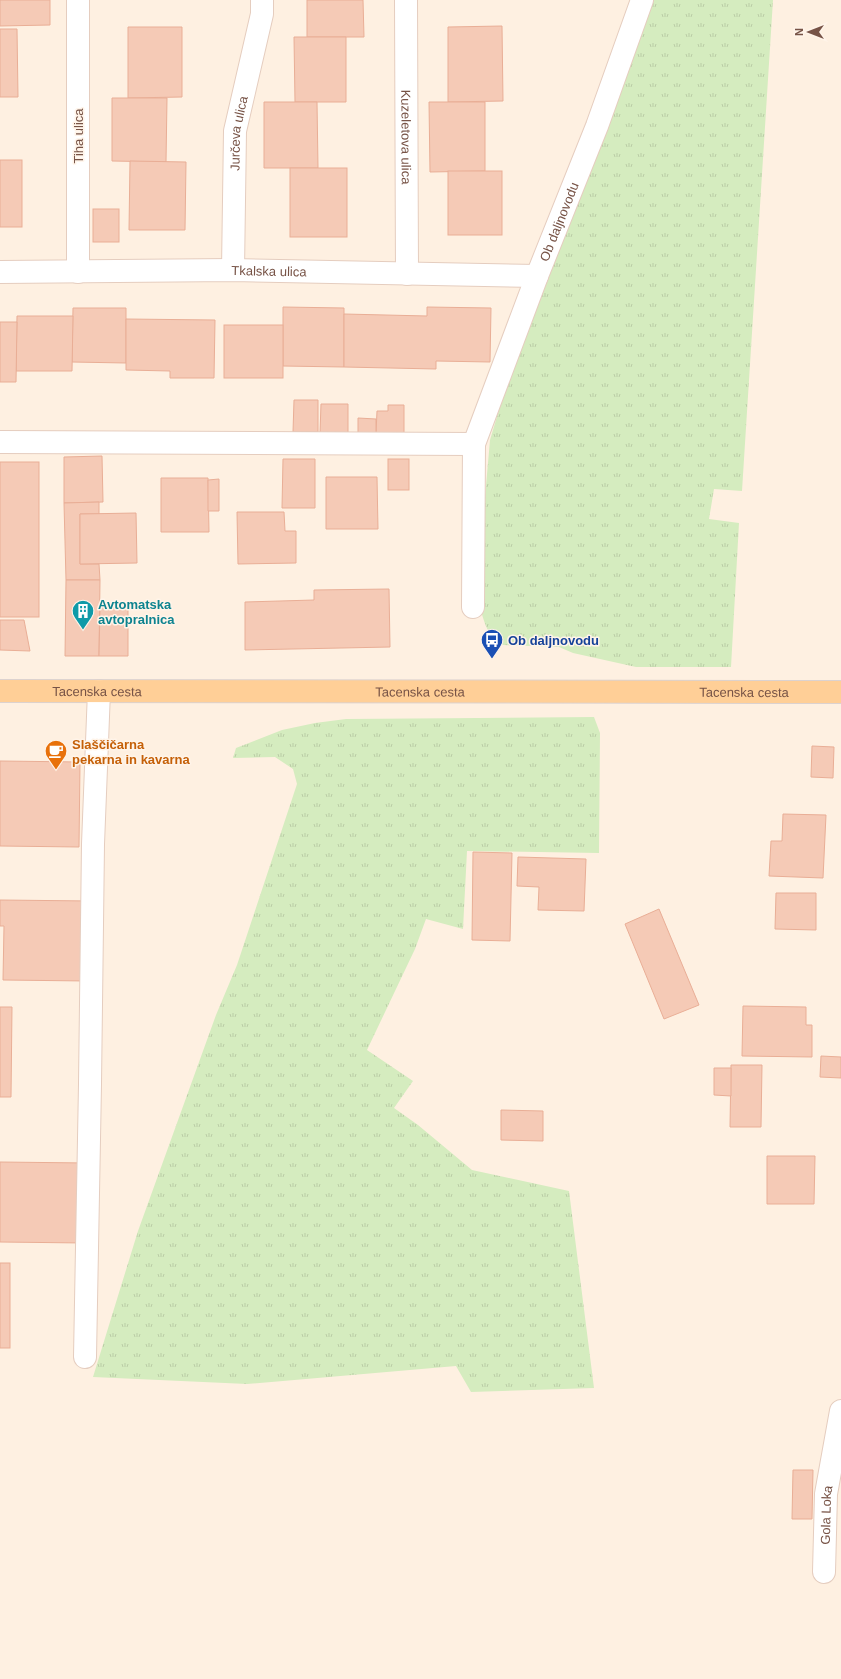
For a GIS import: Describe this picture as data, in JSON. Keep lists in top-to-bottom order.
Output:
{
  "streets": {
    "main road": ["Tacenska cesta"],
    "street": [
      "Jurčeva ulica",
      "Tiha ulica",
      "Kuzeletova ulica",
      "Ob daljnovodu",
      "Tkalska ulica",
      "Gola Loka"
    ]
  },
  "crossings": [
    ["Jurčeva ulica", "Tkalska ulica"],
    ["Tiha ulica", "Tkalska ulica"],
    ["Kuzeletova ulica", "Tkalska ulica"],
    ["Ob daljnovodu", "Tkalska ulica"]
  ],
  "places": {
    "building": ["Avtomatska avtopralnica"],
    "bus stop": ["Ob daljnovodu"],
    "cafe": ["Slaščičarna pekarna in kavarna"]
  },
  "north": "left"
}
